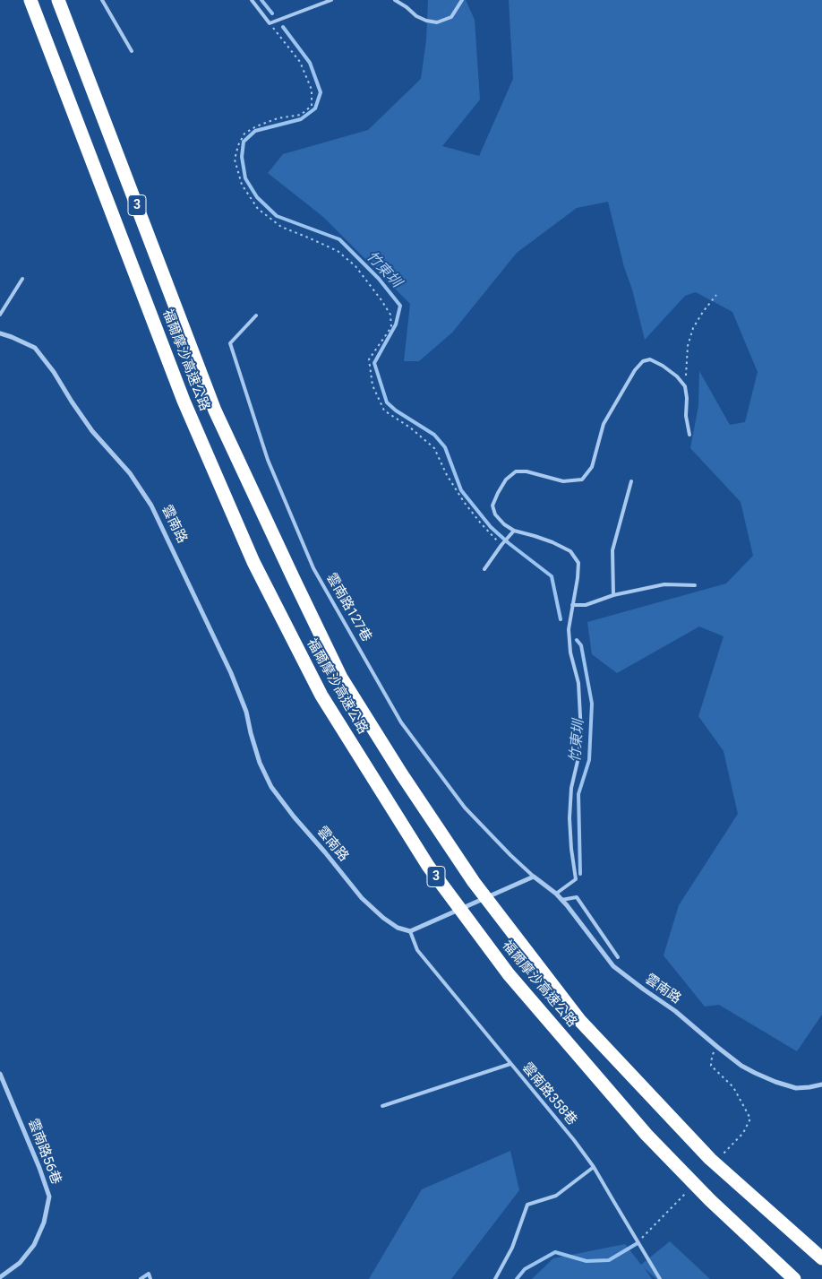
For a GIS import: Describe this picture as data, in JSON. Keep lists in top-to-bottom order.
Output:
{
  "streets": {
    "highway": ["3", "福爾摩沙高速公路"],
    "street": ["雲南路", "雲南路56巷"],
    "lane": ["雲南路127巷", "雲南路358巷"]
  },
  "crossings": [
    ["雲南路", "雲南路127巷"],
    ["雲南路", "雲南路358巷"]
  ],
  "water": ["竹東圳"]
}
